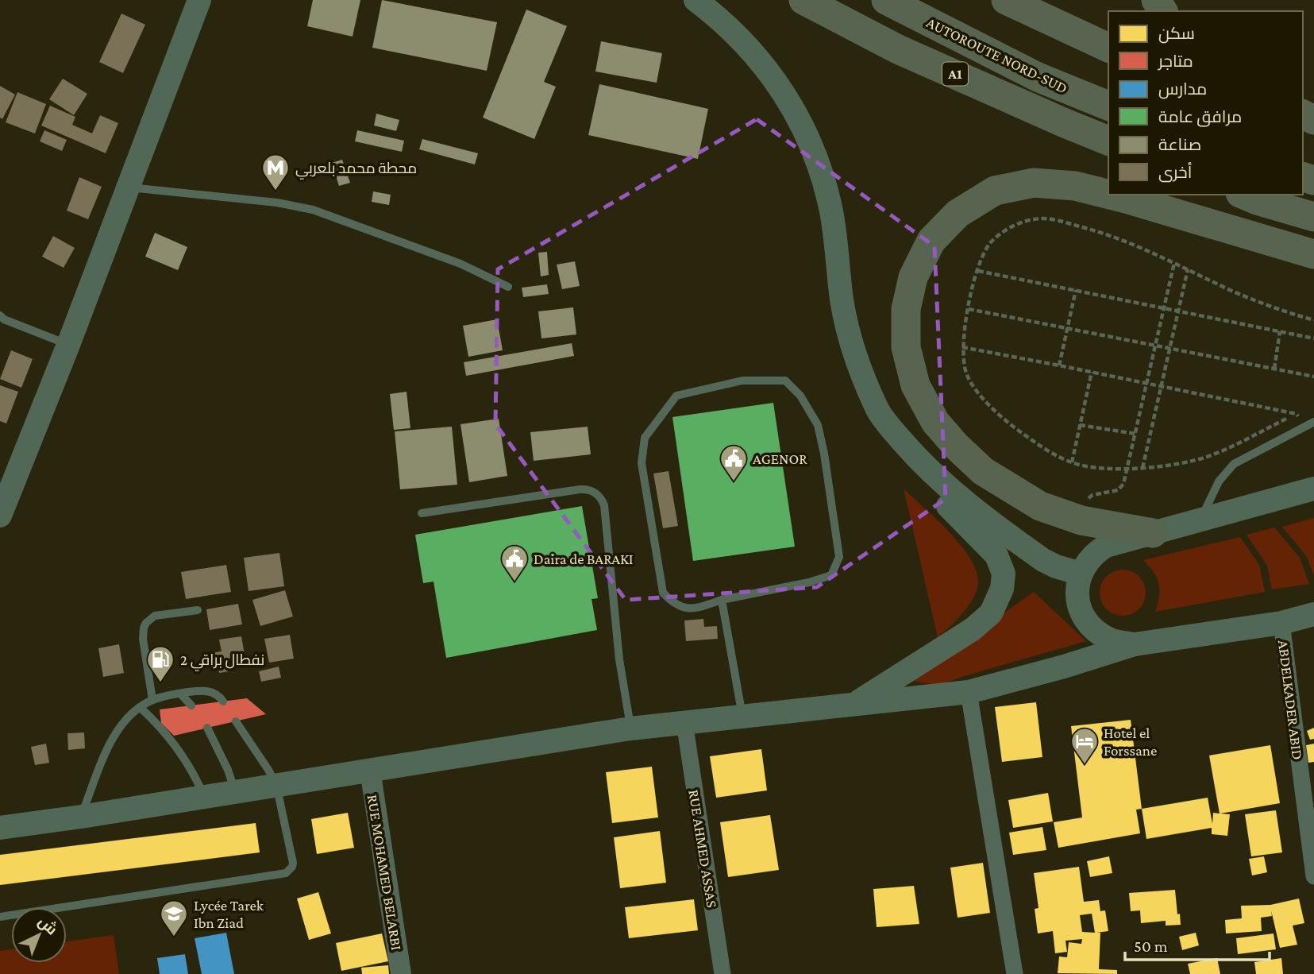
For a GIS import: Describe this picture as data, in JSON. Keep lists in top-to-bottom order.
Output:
{
  "streets": {
    "highway": ["AUTOROUTE NORD-SUD", "A1"],
    "street": ["ABDELKADER ABID", "RUE AHMED ASSAS", "RUE MOHAMED BELARBI"]
  },
  "places": {
    "metro station": ["محطة محمد بلعربي"],
    "public building": ["AGENOR", "Daira de BARAKI"],
    "fuel station": ["نفطال براقي 2"],
    "hotel": ["Hotel el Forssane"],
    "school or university": ["Lycée Tarek Ibn Ziad"]
  },
  "legend": [
    "سكن",
    "متاجر",
    "مدارس",
    "مرافق عامة",
    "صناعة",
    "أخرى"
  ],
  "scale_bar": "50 m",
  "north": "top right"
}
